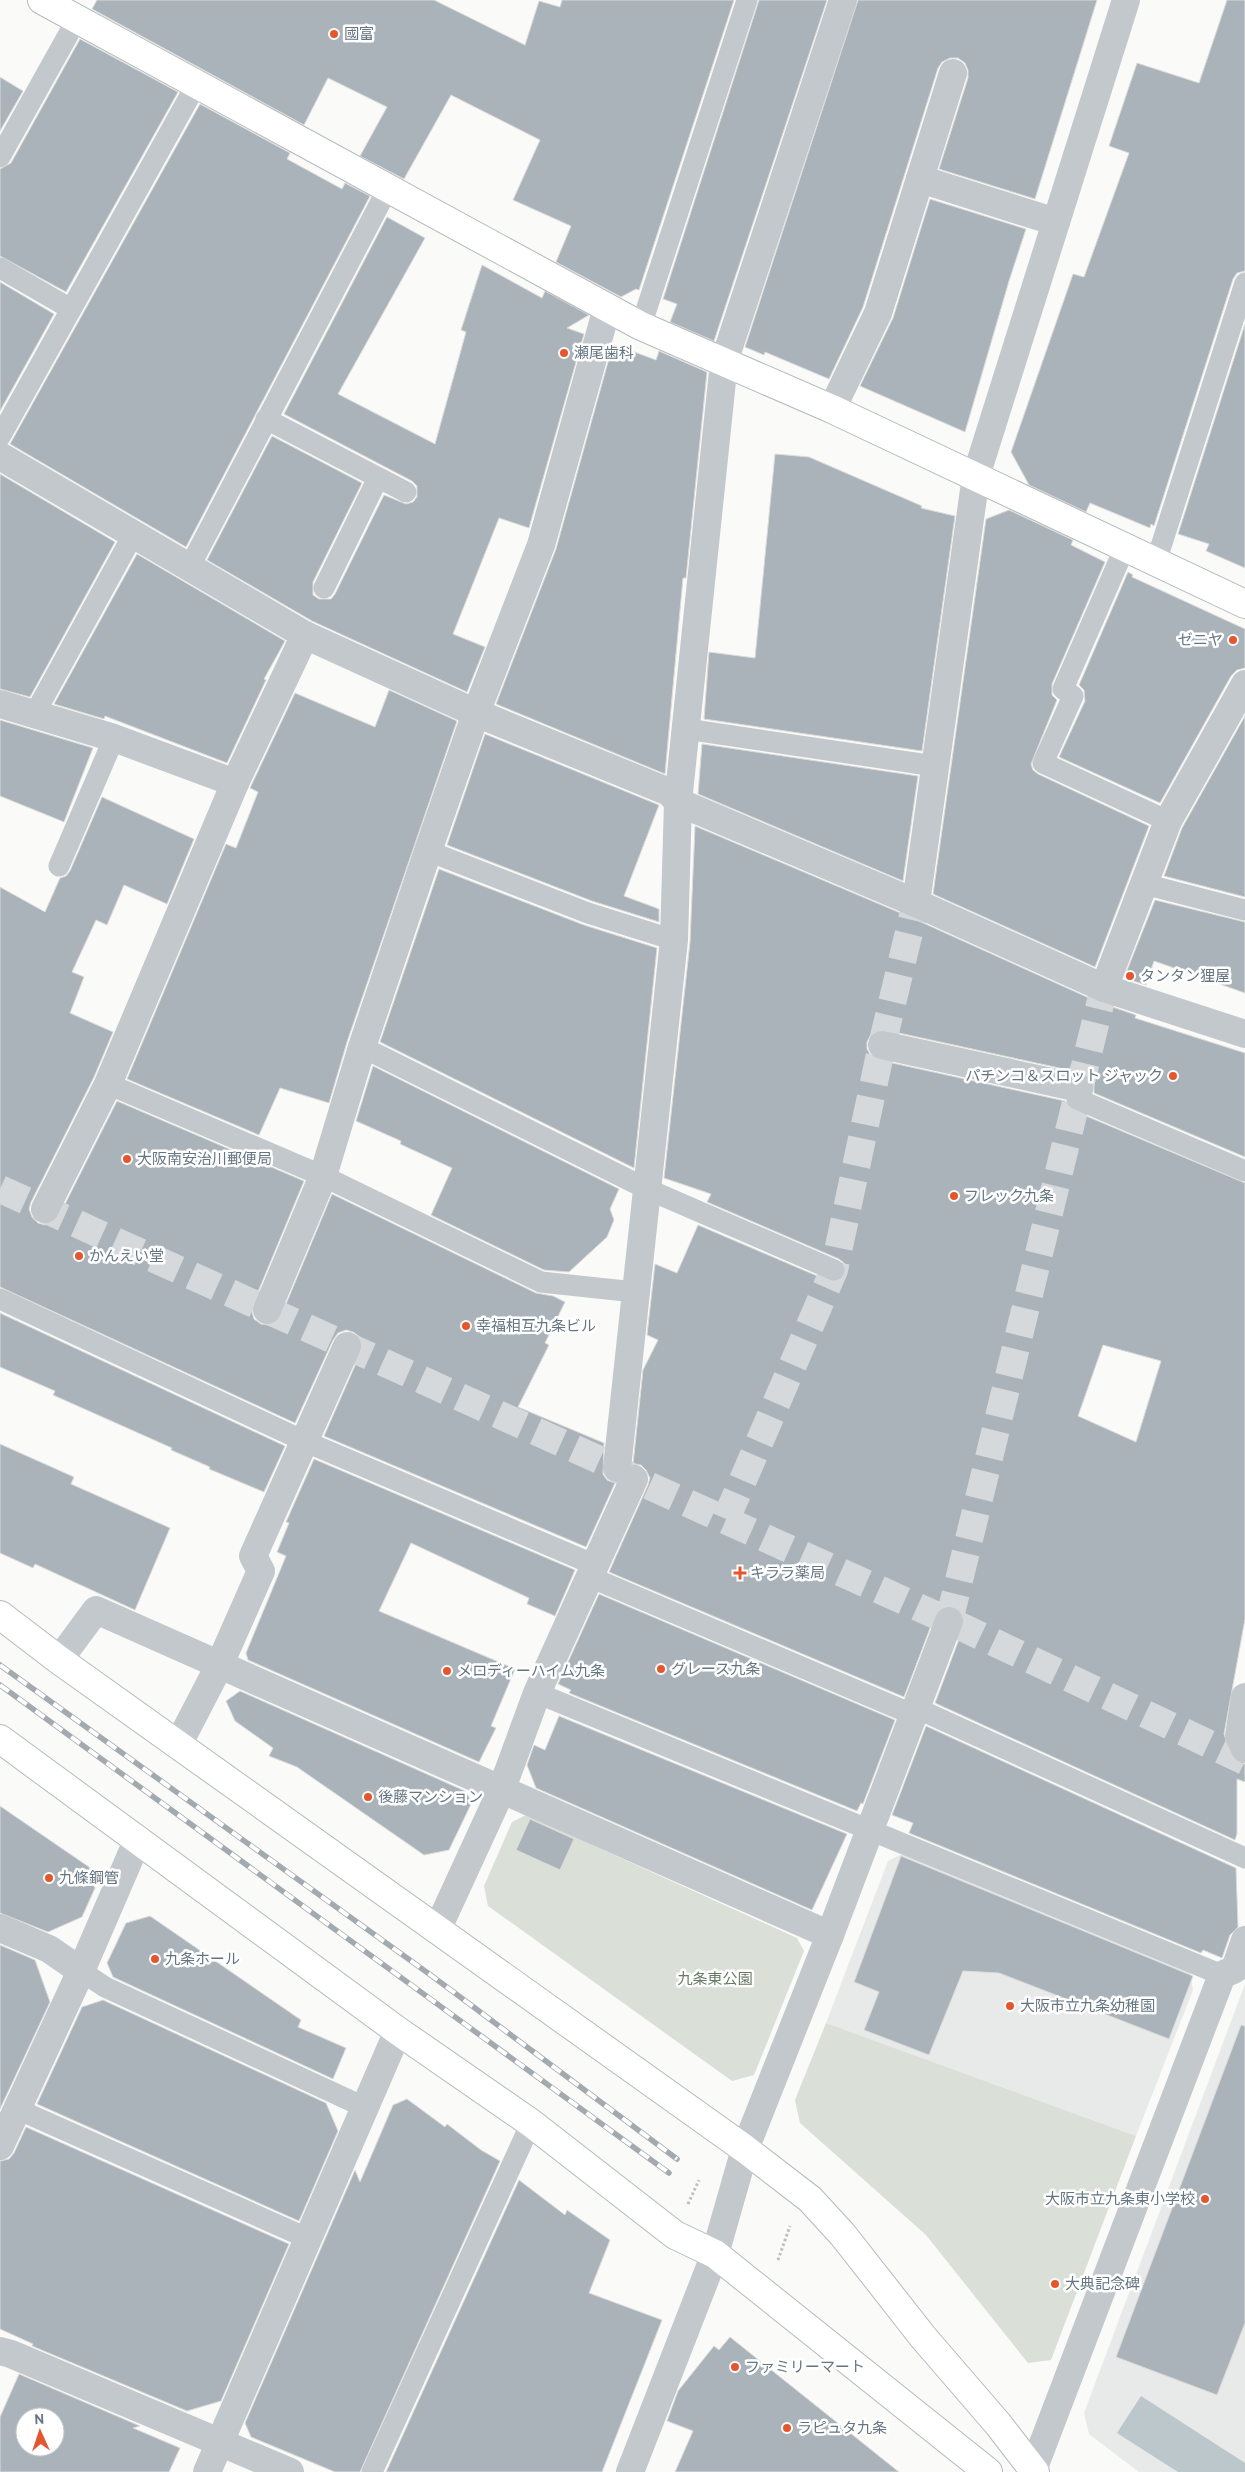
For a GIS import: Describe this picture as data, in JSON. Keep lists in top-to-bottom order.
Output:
{
  "parks": ["九条東公園"],
  "places": {
    "other": [
      "國富",
      "瀬尾歯科",
      "ゼニヤ",
      "タンタン狸屋",
      "パチンコ＆スロット ジャック",
      "大阪南安治川郵便局",
      "フレック九条",
      "かんえい堂",
      "幸福相互九条ビル",
      "グレース九条",
      "メロディーハイム九条",
      "後藤マンション",
      "九條鋼管",
      "九条ホール",
      "大阪市立九条幼稚園",
      "大阪市立九条東小学校",
      "大典記念碑",
      "ファミリーマート",
      "ラピュタ九条"
    ],
    "health": ["キララ薬局"]
  },
  "north": "top"
}
